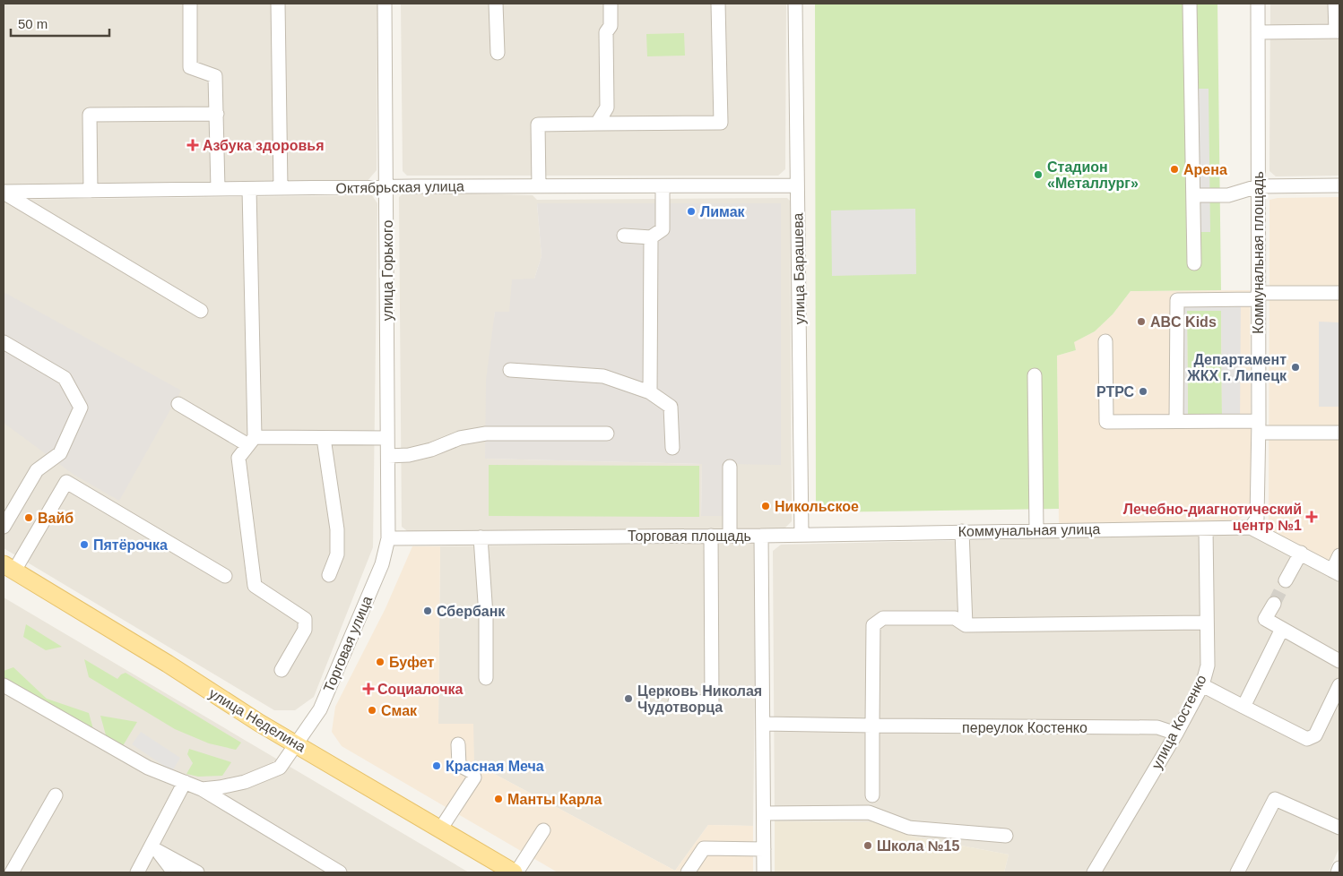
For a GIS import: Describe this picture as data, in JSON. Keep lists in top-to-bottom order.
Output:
{
  "streets": {
    "main road": ["улица Неделина"],
    "street": [
      "Октябрьская улица",
      "Коммунальная площадь",
      "улица Барашева",
      "улица Горького",
      "Коммунальная улица",
      "Торговая площадь",
      "Торговая улица",
      "улица Костенко",
      "переулок Костенко"
    ]
  },
  "crossings": [
    ["Октябрьская улица", "улица Барашева"],
    ["Октябрьская улица", "улица Горького"],
    ["Коммунальная площадь", "Коммунальная улица"],
    ["улица Барашева", "Коммунальная улица"],
    ["улица Горького", "Торговая площадь"],
    ["улица Горького", "Торговая улица"],
    ["Коммунальная улица", "Торговая площадь"],
    ["Коммунальная улица", "улица Костенко"],
    ["Торговая площадь", "Торговая улица"],
    ["Торговая площадь", "переулок Костенко"],
    ["Торговая улица", "улица Неделина"],
    ["улица Костенко", "переулок Костенко"]
  ],
  "places": {
    "health": ["Азбука здоровья", "Лечебно-диагнотический центр №1", "Социалочка"],
    "other": [
      "Арена",
      "Стадион «Металлург»",
      "Лимак",
      "ABC Kids",
      "Департамент ЖКХ г. Липецк",
      "РТРС",
      "Никольское",
      "Вайб",
      "Пятёрочка",
      "Сбербанк",
      "Буфет",
      "Церковь Николая Чудотворца",
      "Смак",
      "Красная Меча",
      "Манты Карла",
      "Школа №15"
    ]
  },
  "scale_bar": "50 m"
}
